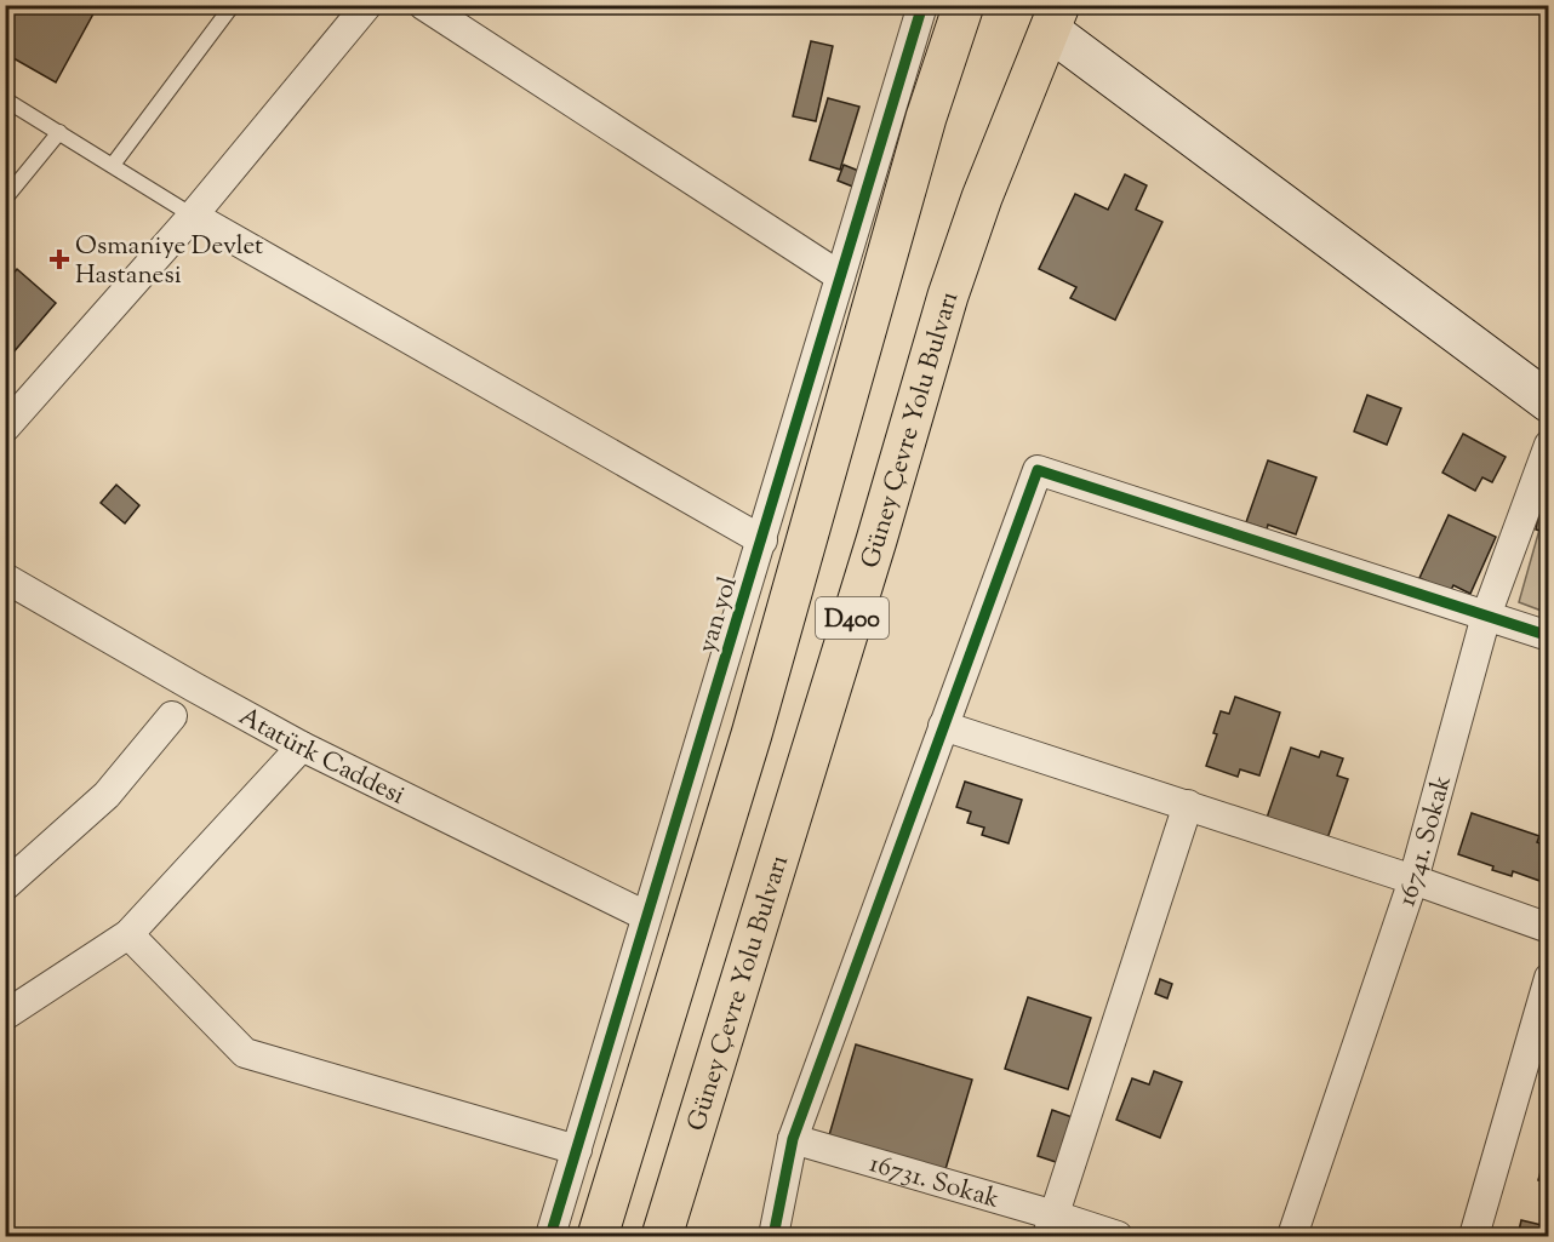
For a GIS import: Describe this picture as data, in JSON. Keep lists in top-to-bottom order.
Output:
{
  "streets": {
    "highway": ["Güney Çevre Yolu Bulvarı", "D400"],
    "street": [
      "yan yol",
      "Atatürk Caddesi",
      "16741. Sokak",
      "16731. Sokak"
    ]
  },
  "crossings": [
    ["yan yol", "Atatürk Caddesi"]
  ],
  "places": {
    "health": ["Osmaniye Devlet Hastanesi"]
  }
}
